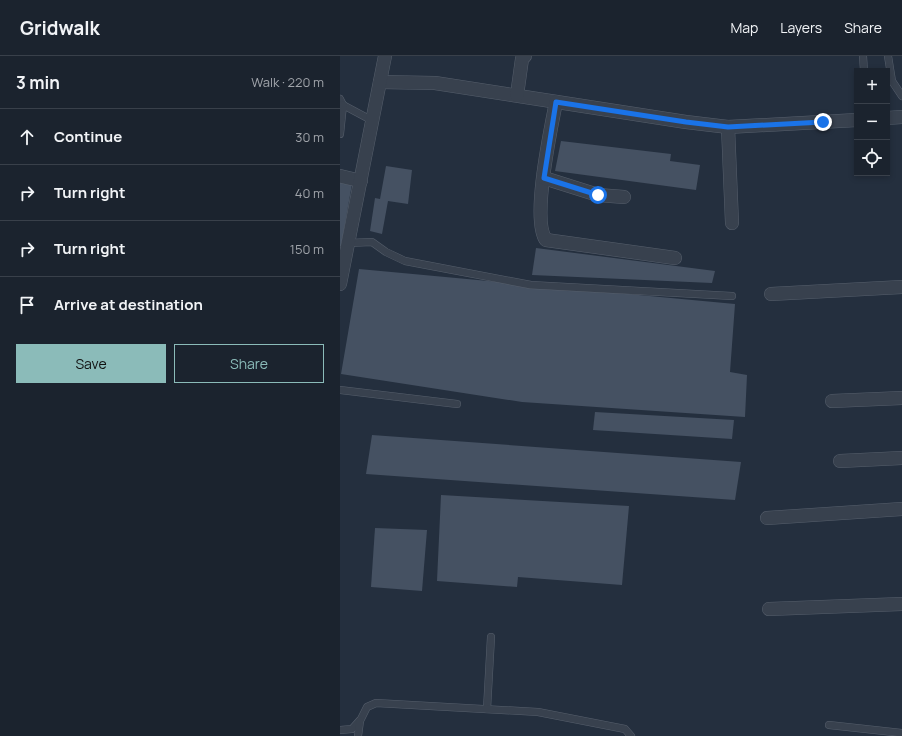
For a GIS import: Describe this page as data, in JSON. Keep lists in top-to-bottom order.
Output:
{
  "page": {
    "header": "Gridwalk",
    "nav": ["Map", "Layers", "Share"],
    "heading": ["3 min", "Walk · 220 m"],
    "map_buttons": ["+", "−"],
    "list": [
      ["Continue", "30 m"],
      ["Turn right", "40 m"],
      ["Turn right", "150 m"],
      "Arrive at destination"
    ],
    "buttons": ["Save", "Share"]
  }
}
